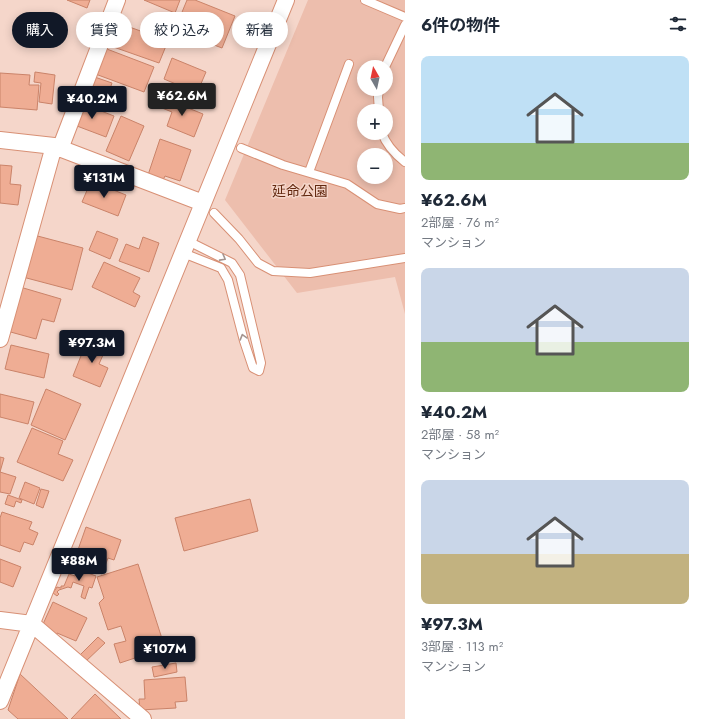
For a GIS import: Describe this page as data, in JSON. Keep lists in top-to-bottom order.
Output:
{
  "parks": ["延命公園"],
  "north": "top",
  "page": {
    "heading": "6件の物件",
    "chip": [
      "購入",
      "賃貸",
      "絞り込み",
      "新着"
    ],
    "list": [
      {
        "name": "¥62.6M",
        "note": "2部屋 · 76 m² · マンション"
      },
      {
        "name": "¥40.2M",
        "note": "2部屋 · 58 m² · マンション"
      },
      {
        "name": "¥97.3M",
        "note": "3部屋 · 113 m² · マンション"
      }
    ],
    "map_buttons": ["+", "−"],
    "price": [
      "¥62.6M",
      "¥40.2M",
      "¥131M",
      "¥97.3M",
      "¥88M",
      "¥107M"
    ]
  }
}
